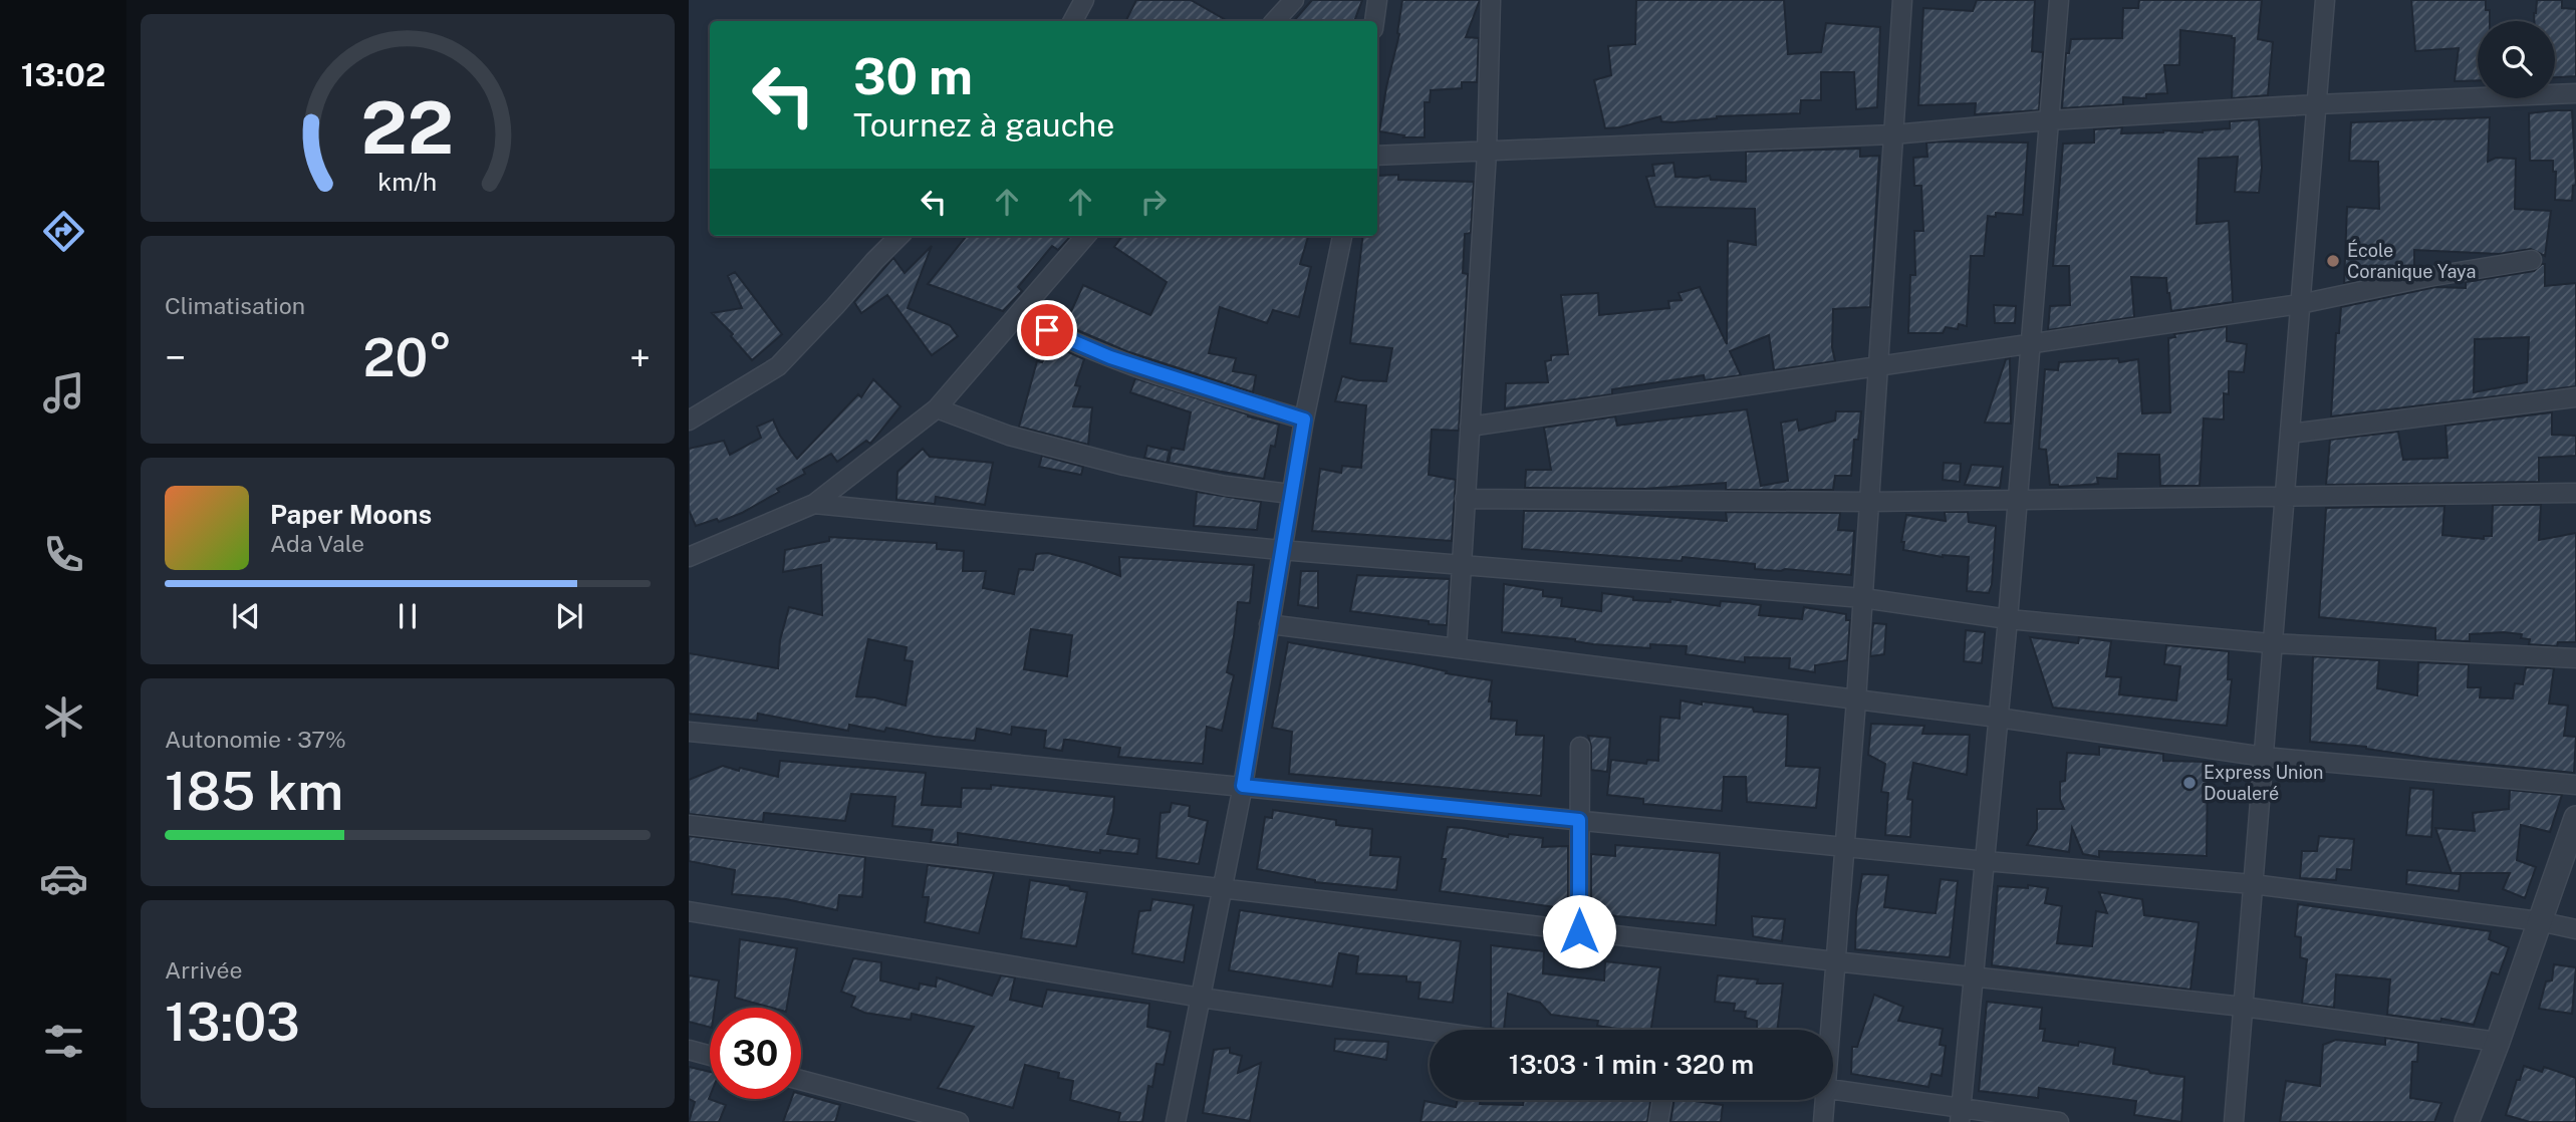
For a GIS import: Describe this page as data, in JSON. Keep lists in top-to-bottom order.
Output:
{
  "places": ["École Coranique Yaya", "Express Union Doualeré"],
  "page": {
    "tabs": "13:02",
    "turn": ["30 m", "Tournez à gauche"],
    "tile": [
      "Climatisation",
      ["Autonomie · 37%", "185 km"],
      ["Arrivée", "13:03"]
    ],
    "heat": ["−", "20°", "+"],
    "song": ["Paper Moons", "Ada Vale"],
    "limit": "30",
    "trip": "13:03 · 1 min · 320 m",
    "gauge": ["22", "km/h"]
  }
}
